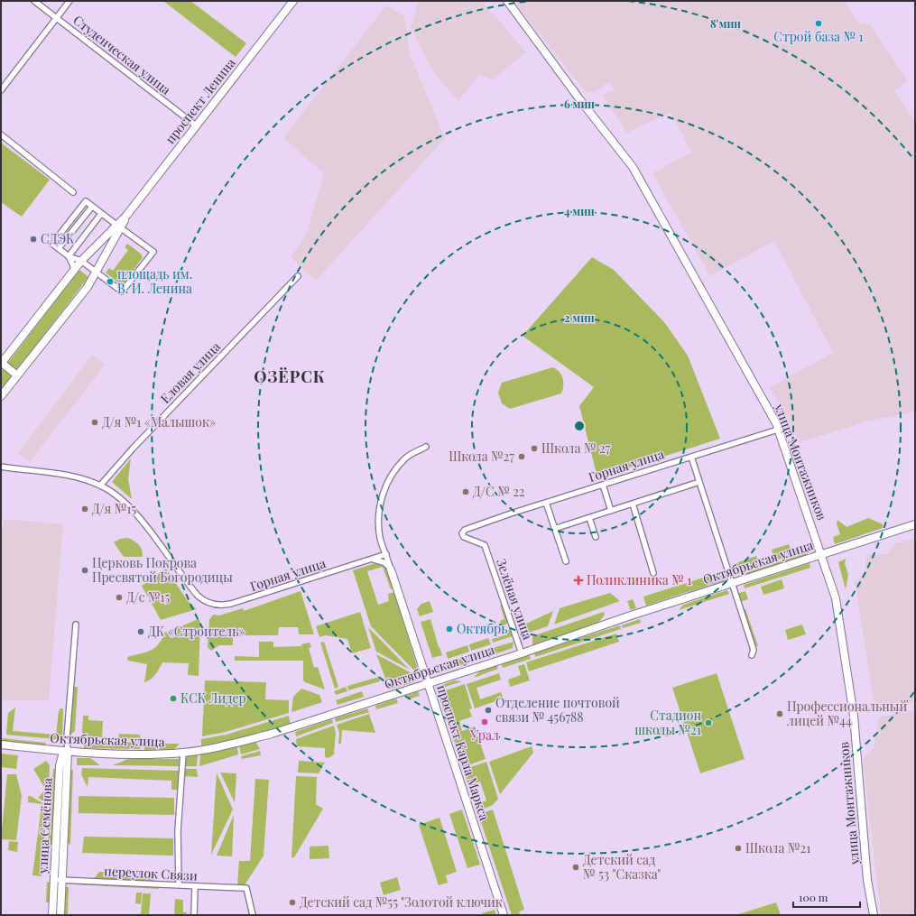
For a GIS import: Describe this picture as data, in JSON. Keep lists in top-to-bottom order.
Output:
{
  "streets": {
    "street": [
      "Студенческая улица",
      "проспект Ленина",
      "Еловая улица",
      "улица Монтажников",
      "Горная улица",
      "Октябрьская улица",
      "Зелёная улица",
      "проспект Карла Маркса",
      "улица Семёнова",
      "переулок Связи"
    ]
  },
  "crossings": [
    ["Студенческая улица", "проспект Ленина"],
    ["Еловая улица", "Горная улица"],
    ["улица Монтажников", "Горная улица"],
    ["улица Монтажников", "Октябрьская улица"],
    ["Горная улица", "Зелёная улица"],
    ["Горная улица", "проспект Карла Маркса"],
    ["Октябрьская улица", "Зелёная улица"],
    ["Октябрьская улица", "проспект Карла Маркса"],
    ["Октябрьская улица", "улица Семёнова"],
    ["улица Семёнова", "переулок Связи"]
  ],
  "districts": ["ОЗЁРСК"],
  "places": {
    "other": [
      "Строй база № 1",
      "СДЭК",
      "площадь им. В. И. Ленина",
      "Д/я №1 «Малышок»",
      "Школа № 27",
      "Школа №27",
      "Д/С № 22",
      "Д/я №15",
      "Церковь Покрова Пресвятой Богородицы",
      "Д/с №15",
      "Октябрь",
      "ДК «Строитель»",
      "КСК Лидер",
      "Отделение почтовой связи № 456788",
      "Профессиональный лицей №44",
      "Урал",
      "Стадион школы №21",
      "Школа №21",
      "Детский сад № 53 \"Сказка\"",
      "Детский сад №55 \"Золотой ключик"
    ],
    "health": ["Поликлиника № 1"]
  },
  "scale_bar": "100 m",
  "rings": [
    "8 мин",
    "6 мин",
    "4 мин",
    "2 мин"
  ]
}
